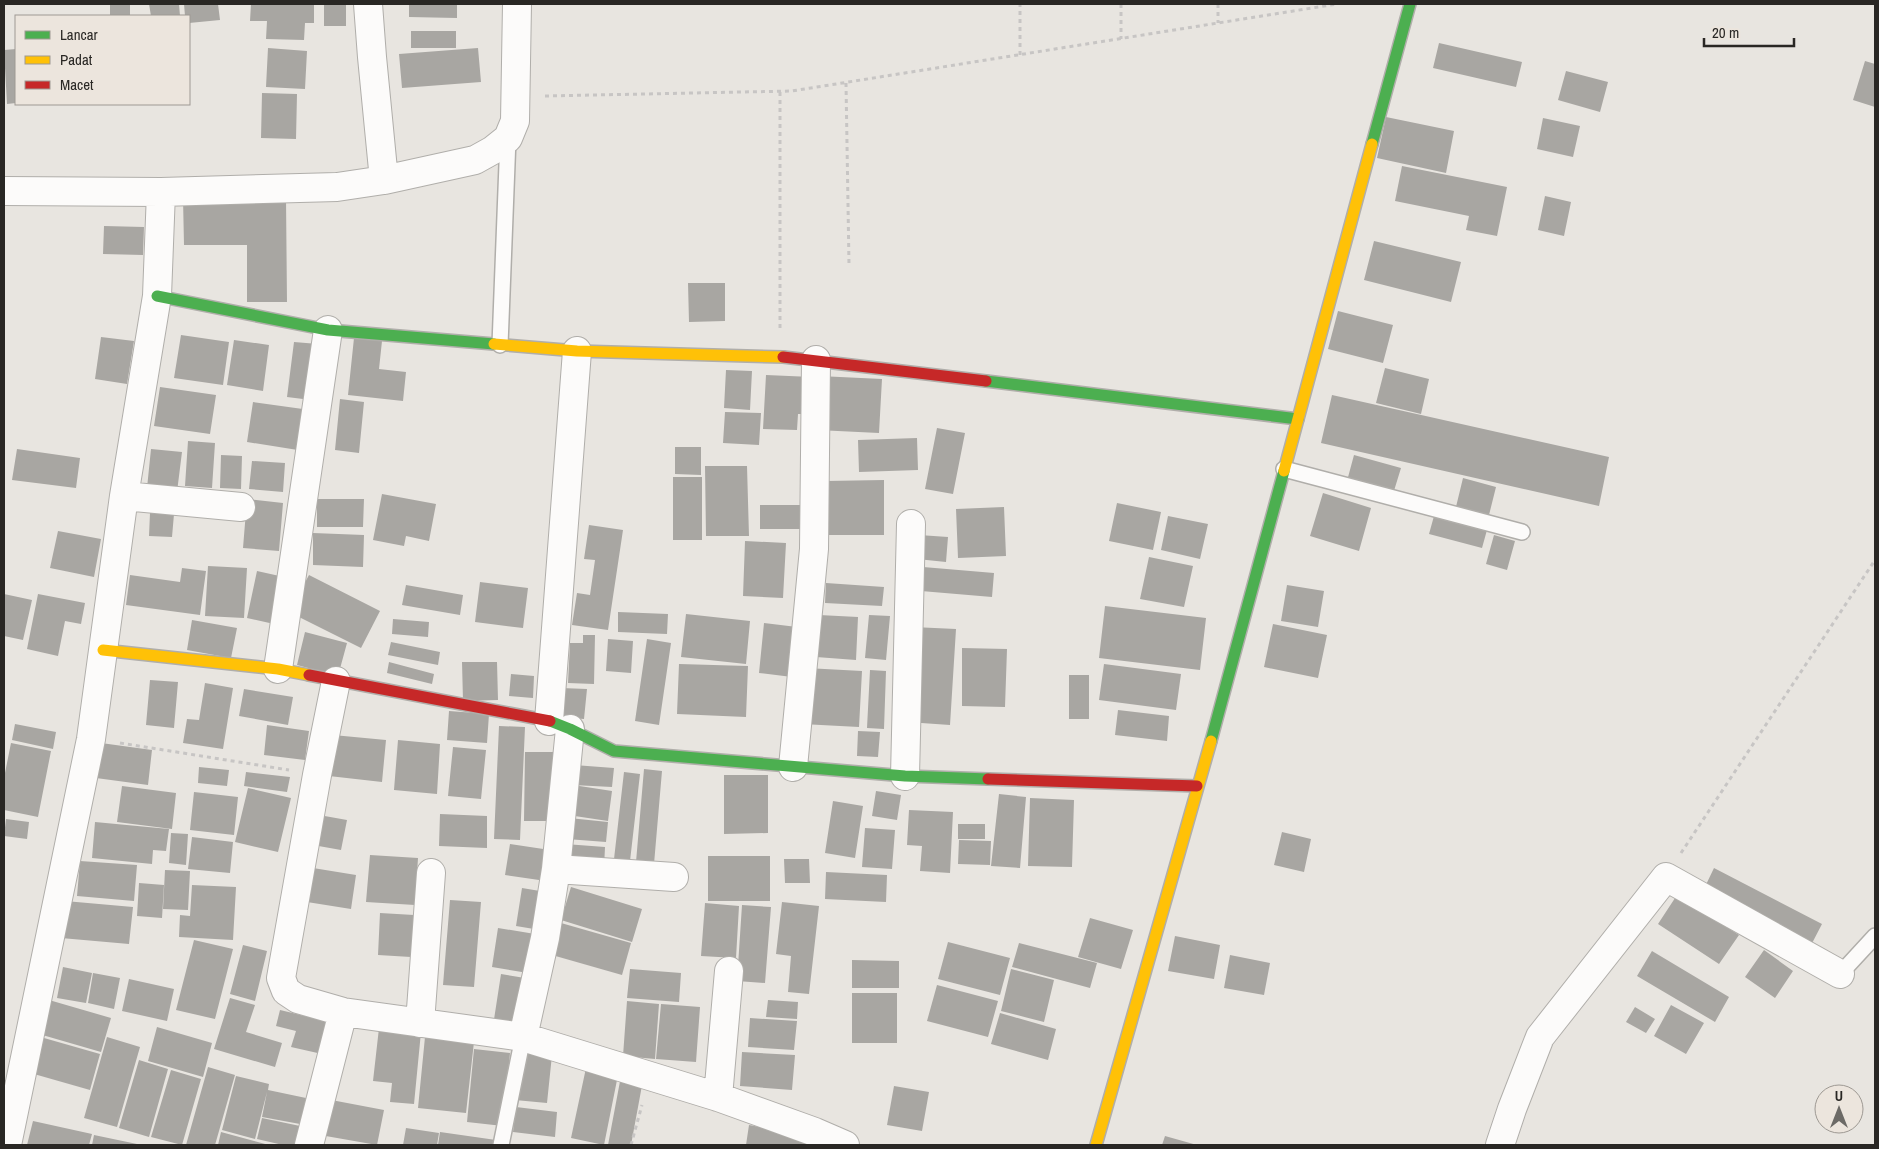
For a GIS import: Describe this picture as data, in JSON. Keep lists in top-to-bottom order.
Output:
{
  "legend": ["Lancar", "Padat", "Macet"],
  "scale_bar": "20 m",
  "north": "top"
}
